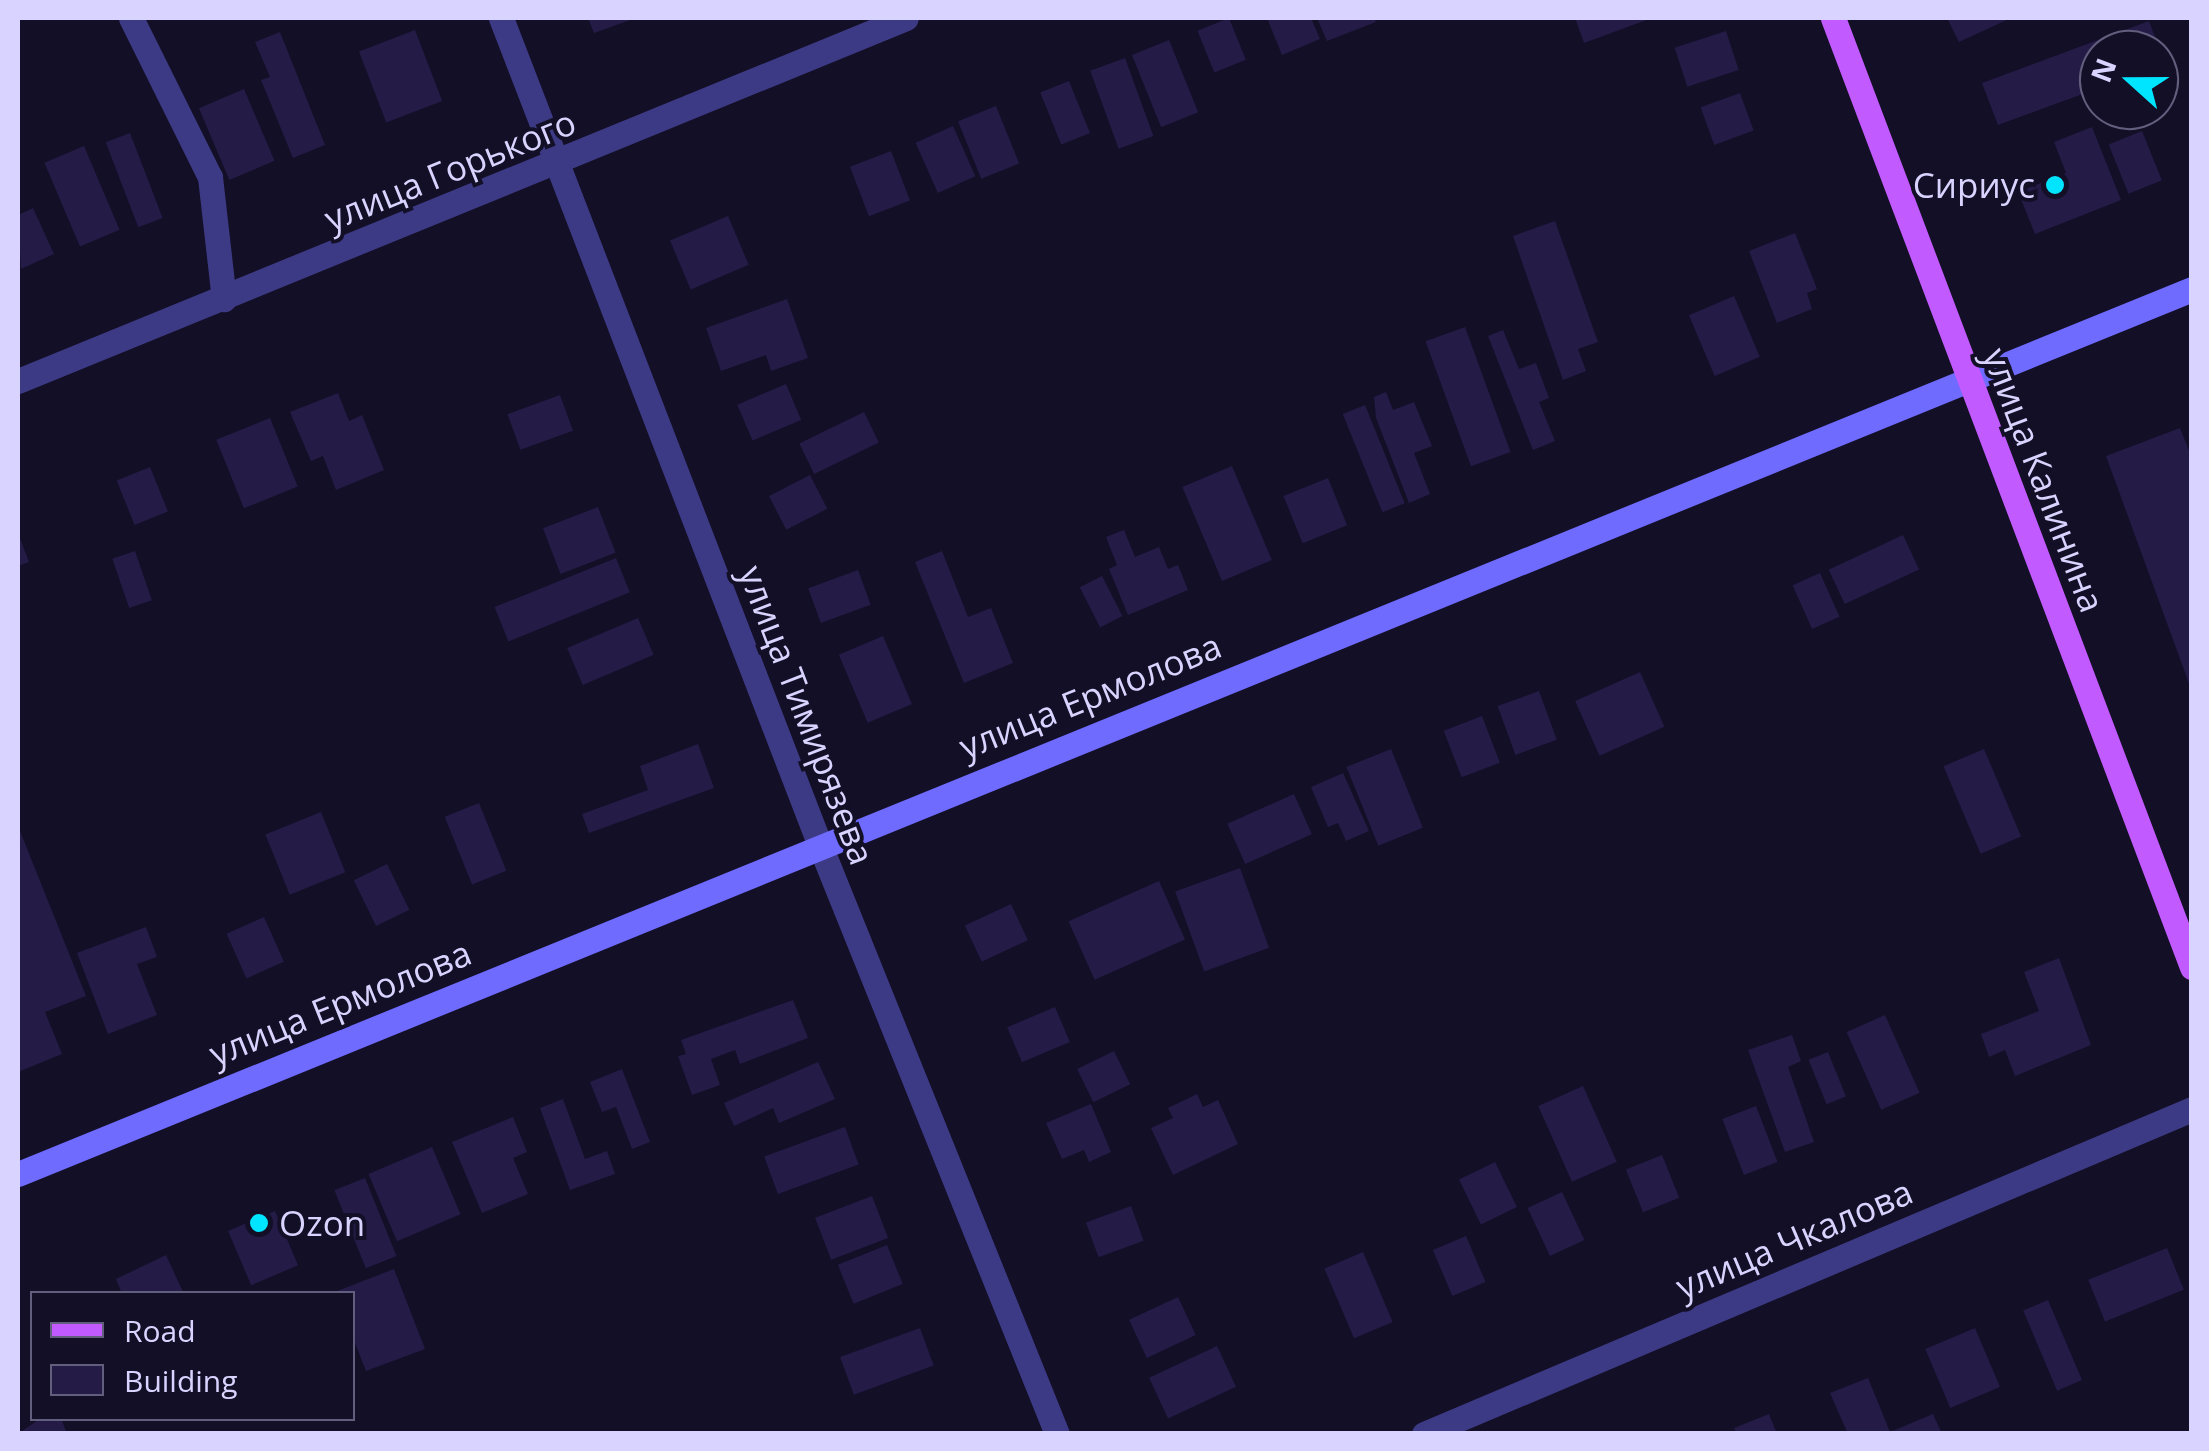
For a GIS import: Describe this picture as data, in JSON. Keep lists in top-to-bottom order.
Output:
{
  "streets": {
    "main road": ["улица Калинина"],
    "street": [
      "улица Горького",
      "улица Ермолова",
      "улица Тимирязева",
      "улица Чкалова"
    ]
  },
  "crossings": [
    ["улица Горького", "улица Тимирязева"],
    ["улица Калинина", "улица Ермолова"],
    ["улица Ермолова", "улица Тимирязева"]
  ],
  "places": ["Сириус", "Ozon"],
  "legend": ["Road", "Building"],
  "north": "left"
}
